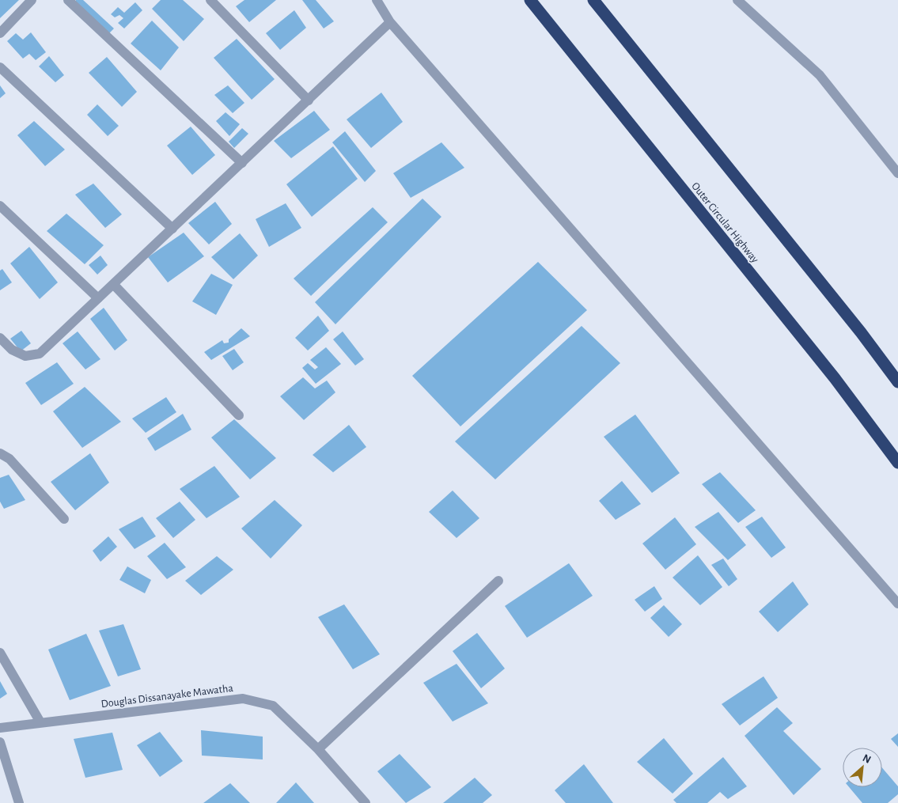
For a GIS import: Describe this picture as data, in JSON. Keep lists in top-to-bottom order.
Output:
{
  "streets": {
    "highway": ["Outer Circular Highway"],
    "street": ["Douglas Dissanayake Mawatha"]
  },
  "north": "top right"
}
